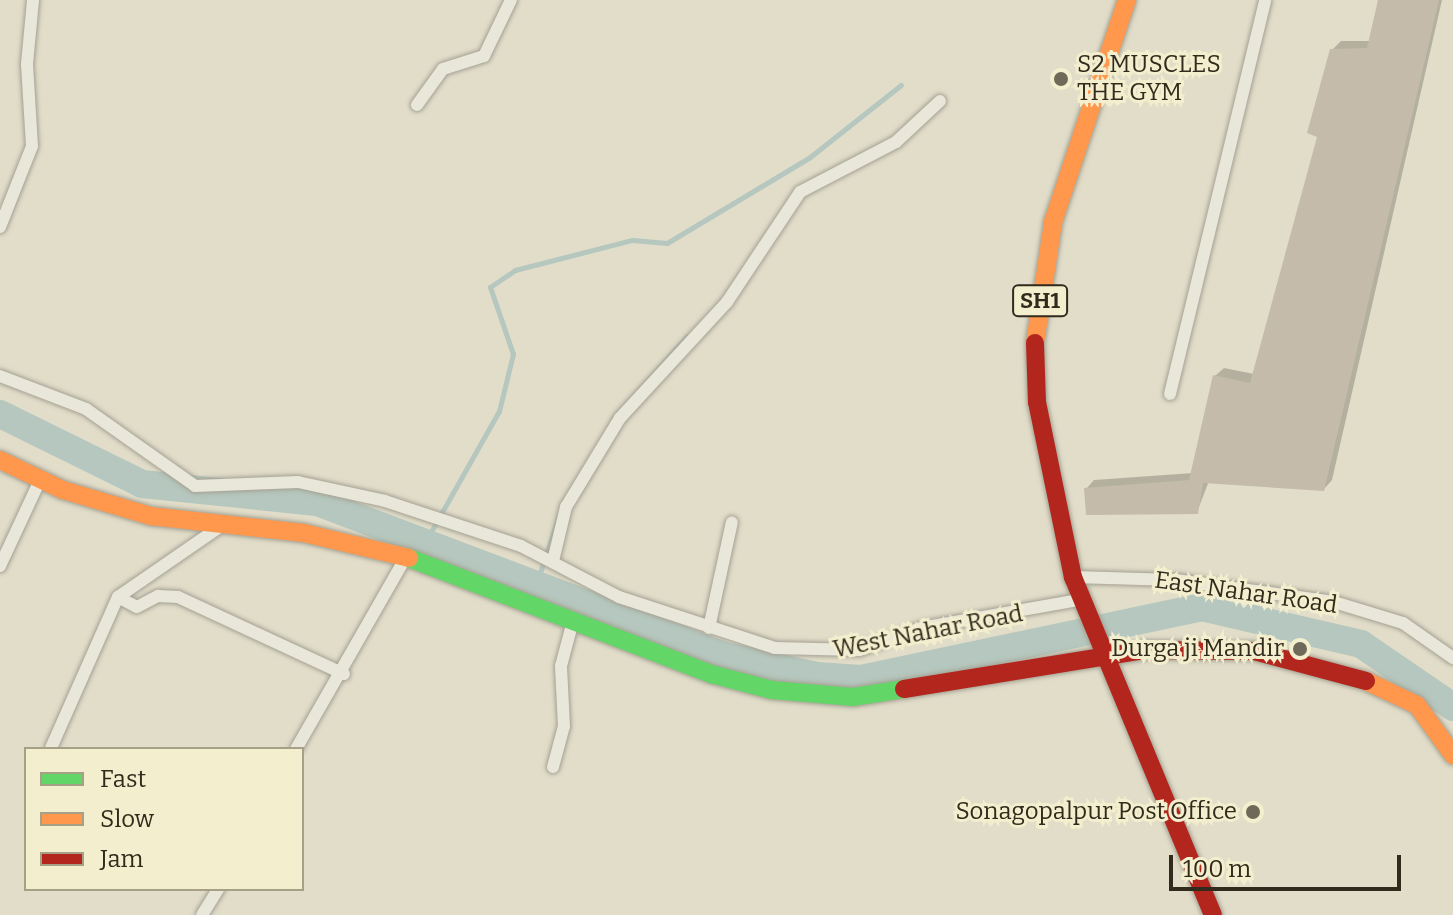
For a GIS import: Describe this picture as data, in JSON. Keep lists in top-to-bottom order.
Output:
{
  "streets": {
    "street": ["SH1", "East Nahar Road", "West Nahar Road"]
  },
  "crossings": [
    ["SH1", "East Nahar Road"],
    ["SH1", "West Nahar Road"]
  ],
  "places": ["S2 MUSCLES THE GYM", "Durga ji Mandir", "Sonagopalpur Post Office"],
  "legend": ["Fast", "Slow", "Jam"],
  "scale_bar": "100 m"
}
